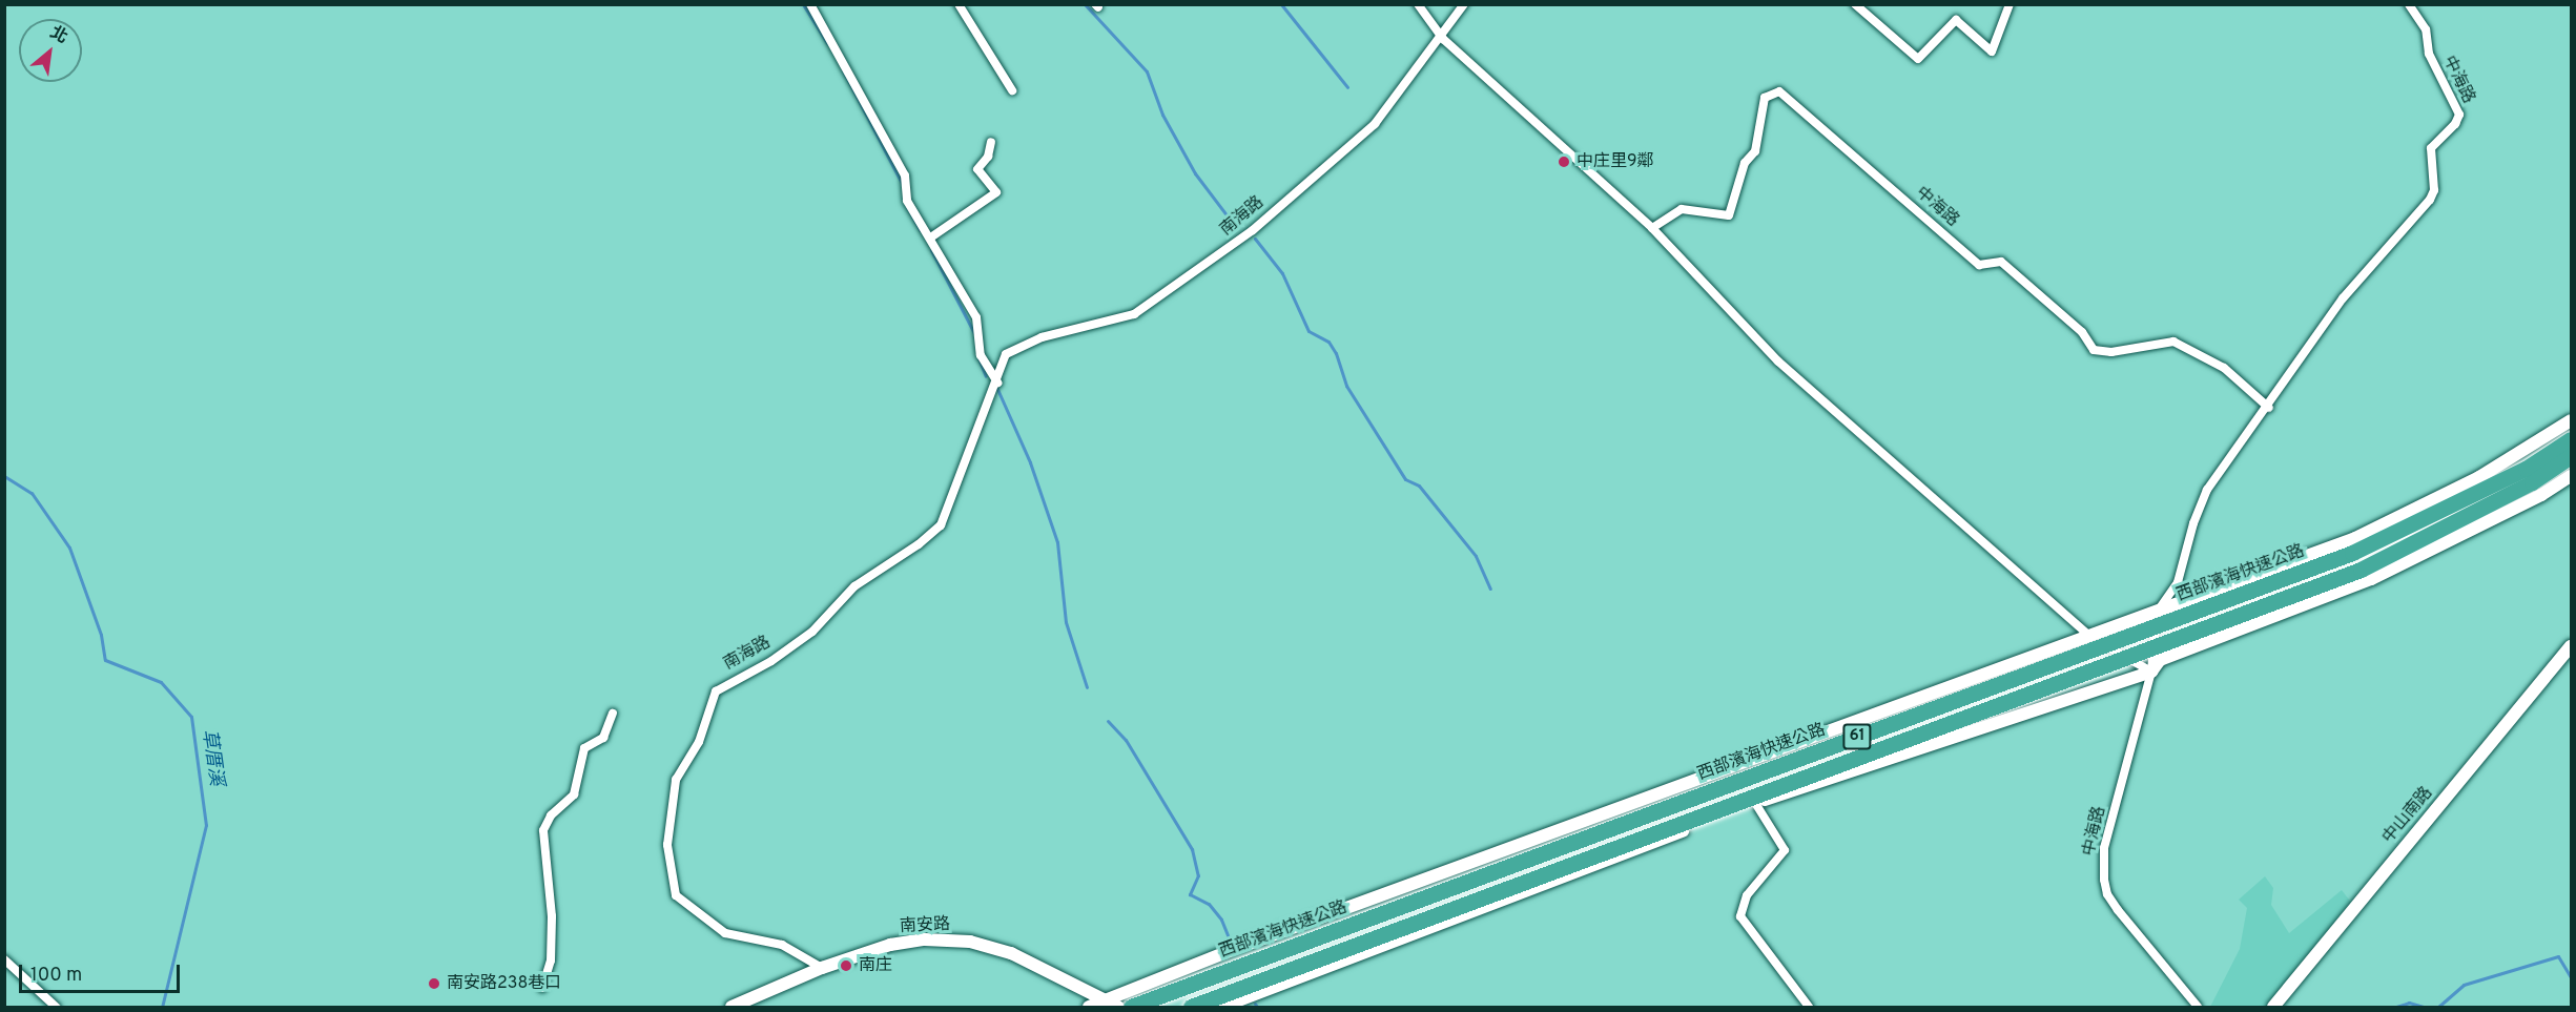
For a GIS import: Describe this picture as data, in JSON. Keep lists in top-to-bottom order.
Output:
{
  "streets": {
    "highway": ["西部濱海快速公路", "61"],
    "street": [
      "中海路",
      "南海路",
      "中山南路",
      "南安路"
    ]
  },
  "crossings": [
    ["南海路", "南安路"]
  ],
  "water": ["草厝溪"],
  "places": ["中庄里9鄰", "南庄", "南安路238巷口"],
  "scale_bar": "100 m",
  "north": "top right"
}
